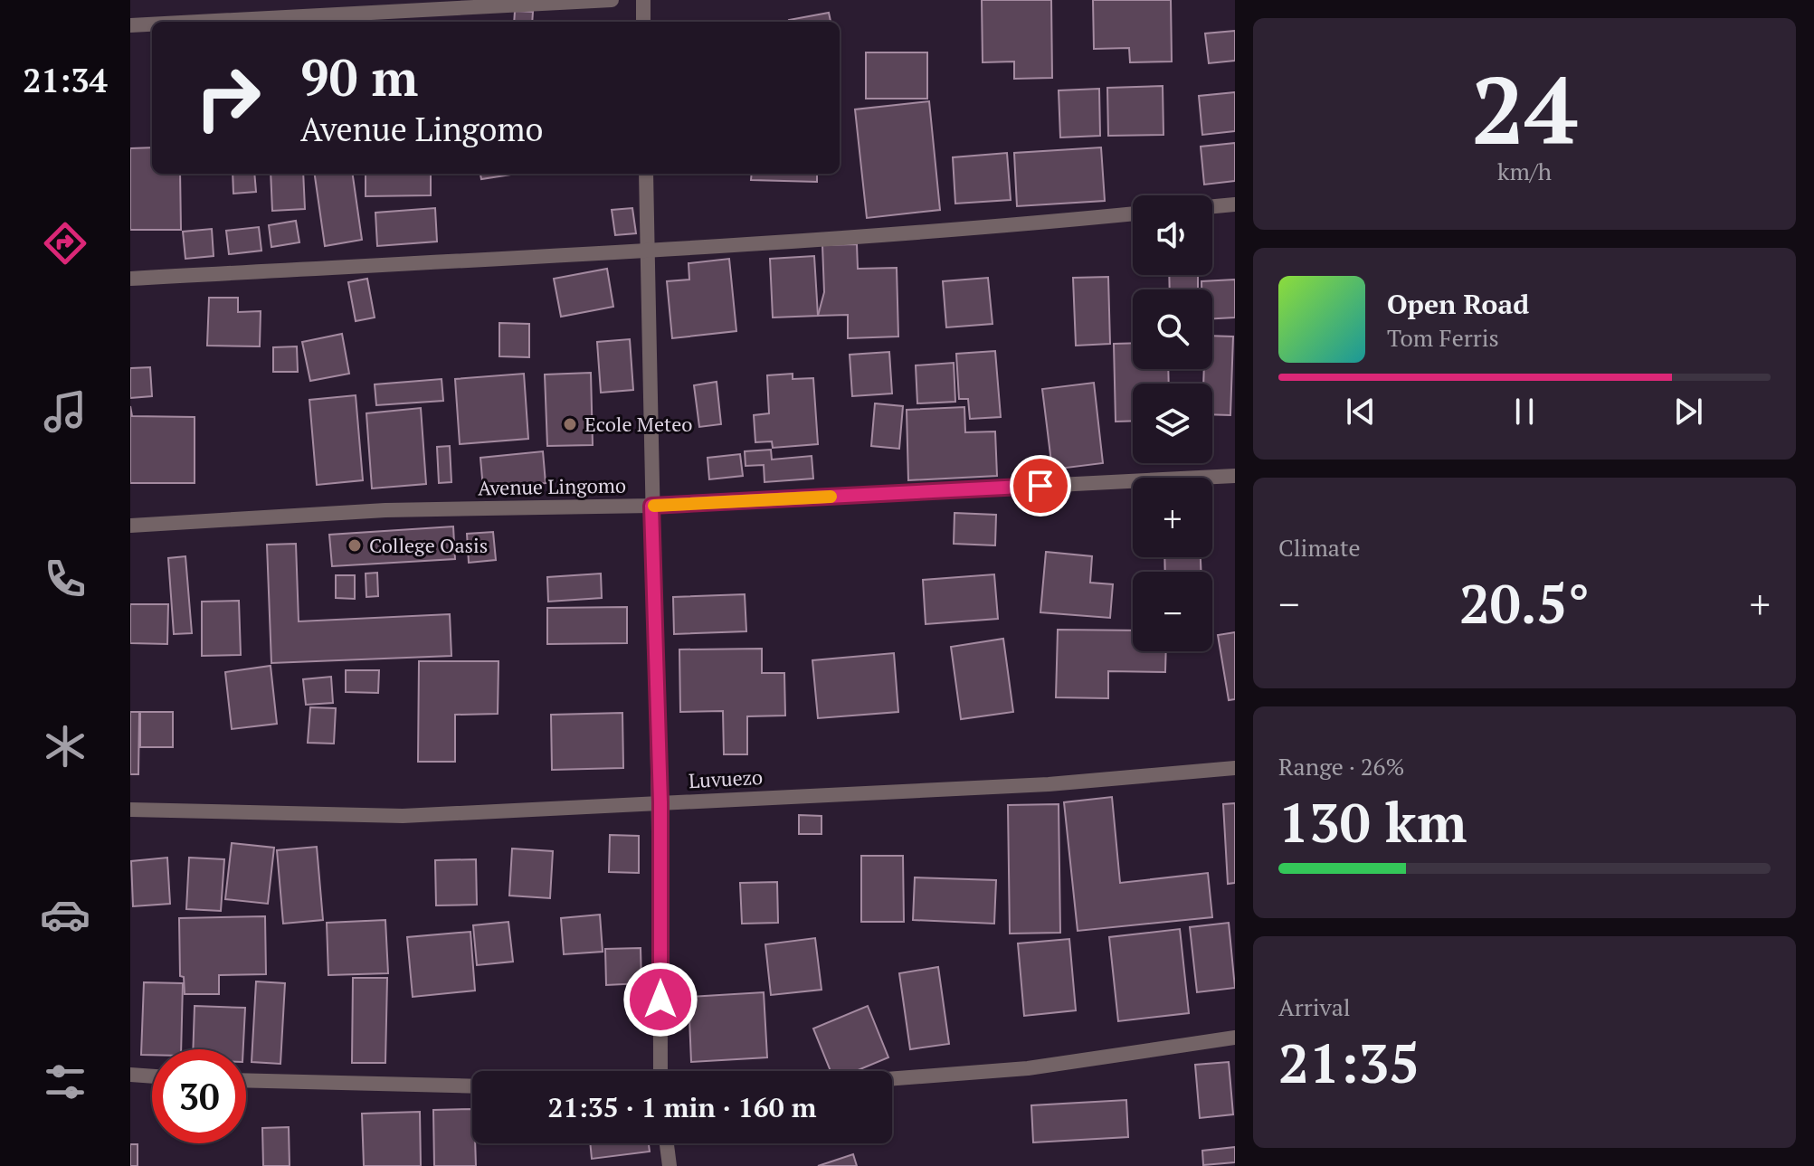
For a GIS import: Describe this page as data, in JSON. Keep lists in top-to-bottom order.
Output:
{
  "streets": {
    "street": ["Avenue Lingomo", "Luvuezo"]
  },
  "places": ["Ecole Meteo", "College Oasis"],
  "page": {
    "tabs": "21:34",
    "tile": [
      ["24", "km/h"],
      "Climate",
      ["Range · 26%", "130 km"],
      ["Arrival", "21:35"]
    ],
    "turn": ["90 m", "Avenue Lingomo"],
    "map_buttons": ["+", "−"],
    "song": ["Open Road", "Tom Ferris"],
    "heat": ["−", "20.5°", "+"],
    "limit": "30",
    "trip": "21:35 · 1 min · 160 m"
  }
}
